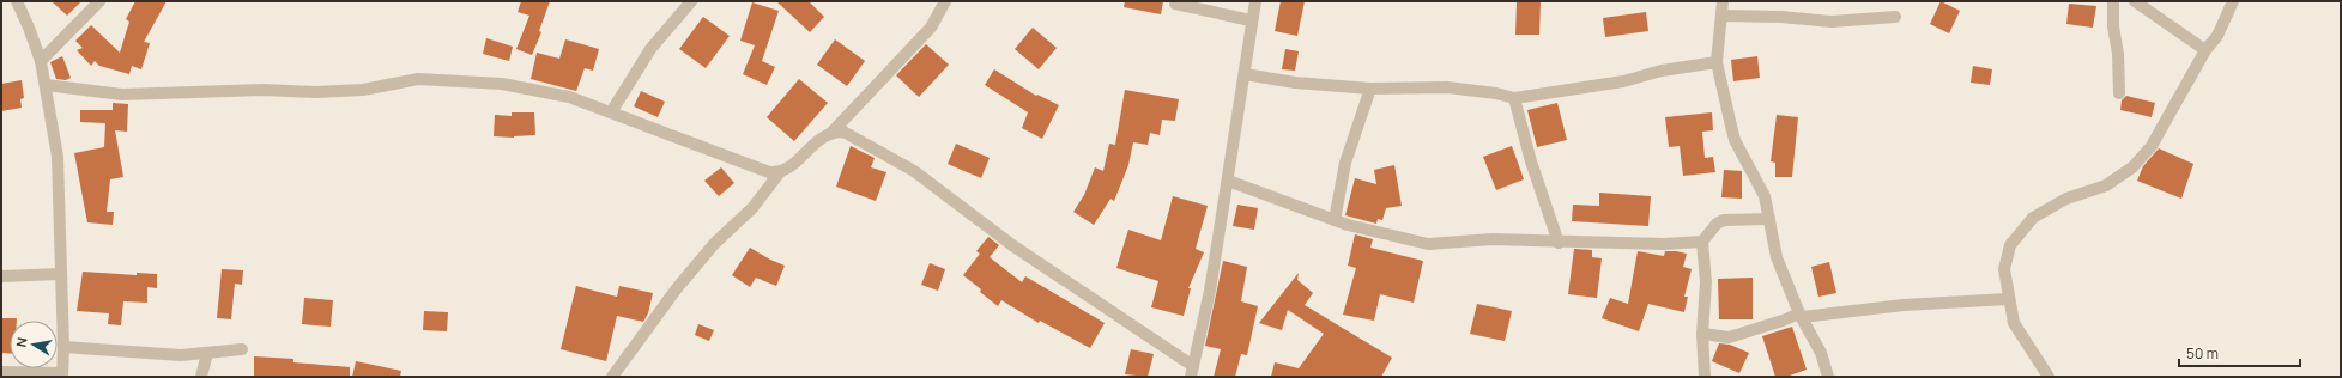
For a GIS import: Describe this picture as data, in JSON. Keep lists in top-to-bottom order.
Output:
{
  "scale_bar": "50 m",
  "north": "left"
}
